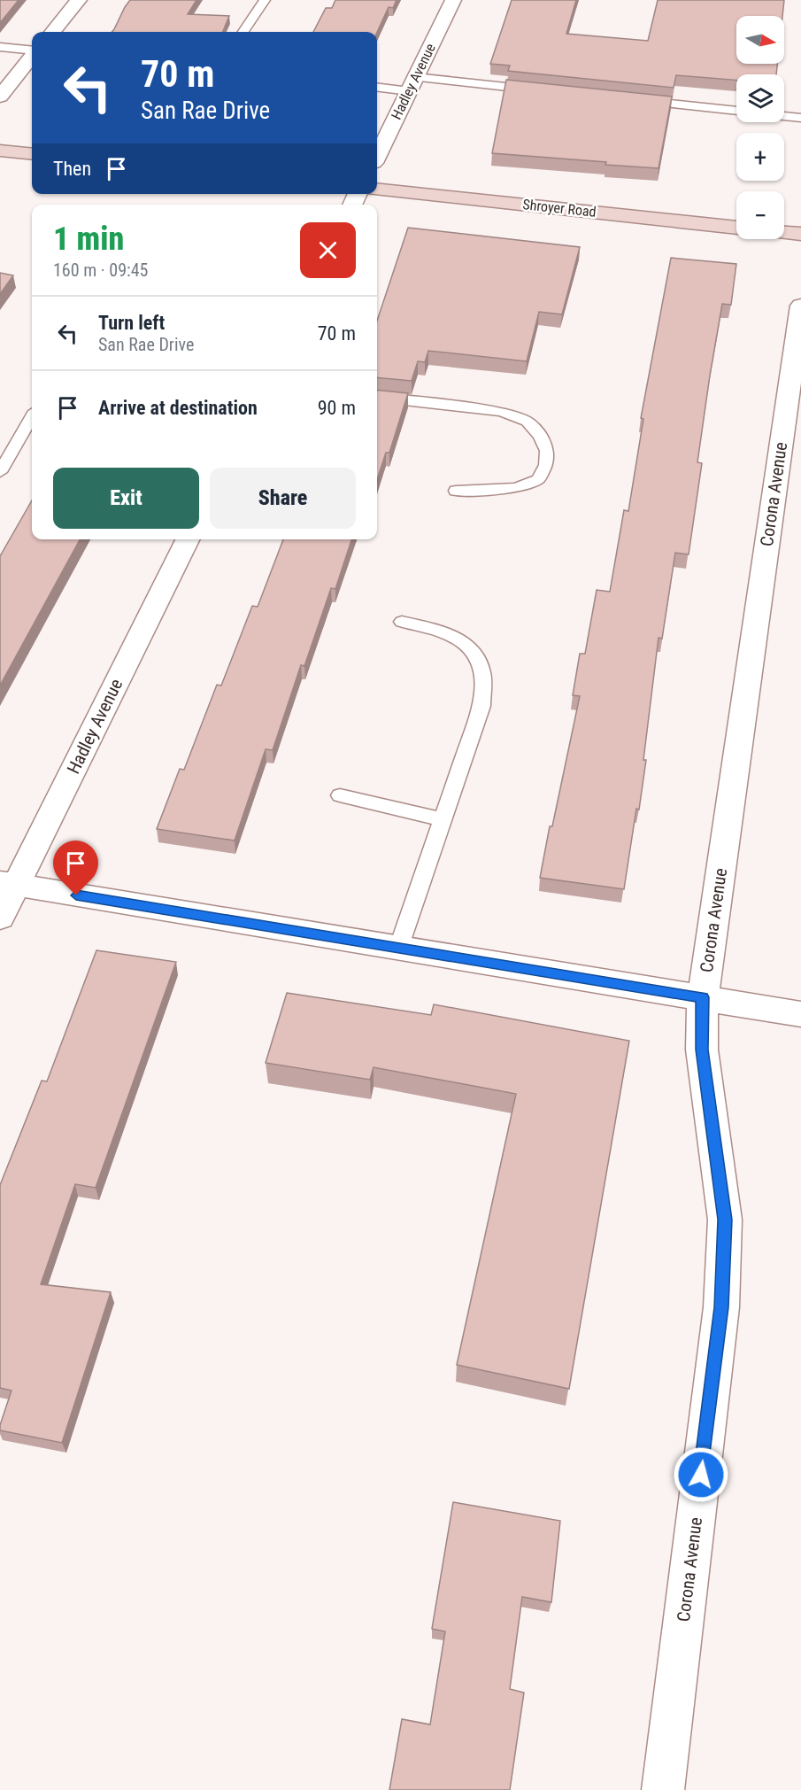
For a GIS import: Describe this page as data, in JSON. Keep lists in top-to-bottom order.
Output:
{
  "streets": {
    "main road": ["Shroyer Road"],
    "street": ["Hadley Avenue", "Corona Avenue"]
  },
  "north": "right",
  "page": {
    "map_buttons": ["+", "−"],
    "turn": ["70 m", "San Rae Drive"],
    "then": "Then",
    "heading": ["1 min", "160 m · 09:45"],
    "list": [
      {
        "name": "Turn left",
        "note": "San Rae Drive",
        "value": "70 m"
      },
      {
        "name": "Arrive at destination",
        "value": "90 m"
      }
    ],
    "buttons": ["Exit", "Share"]
  }
}
